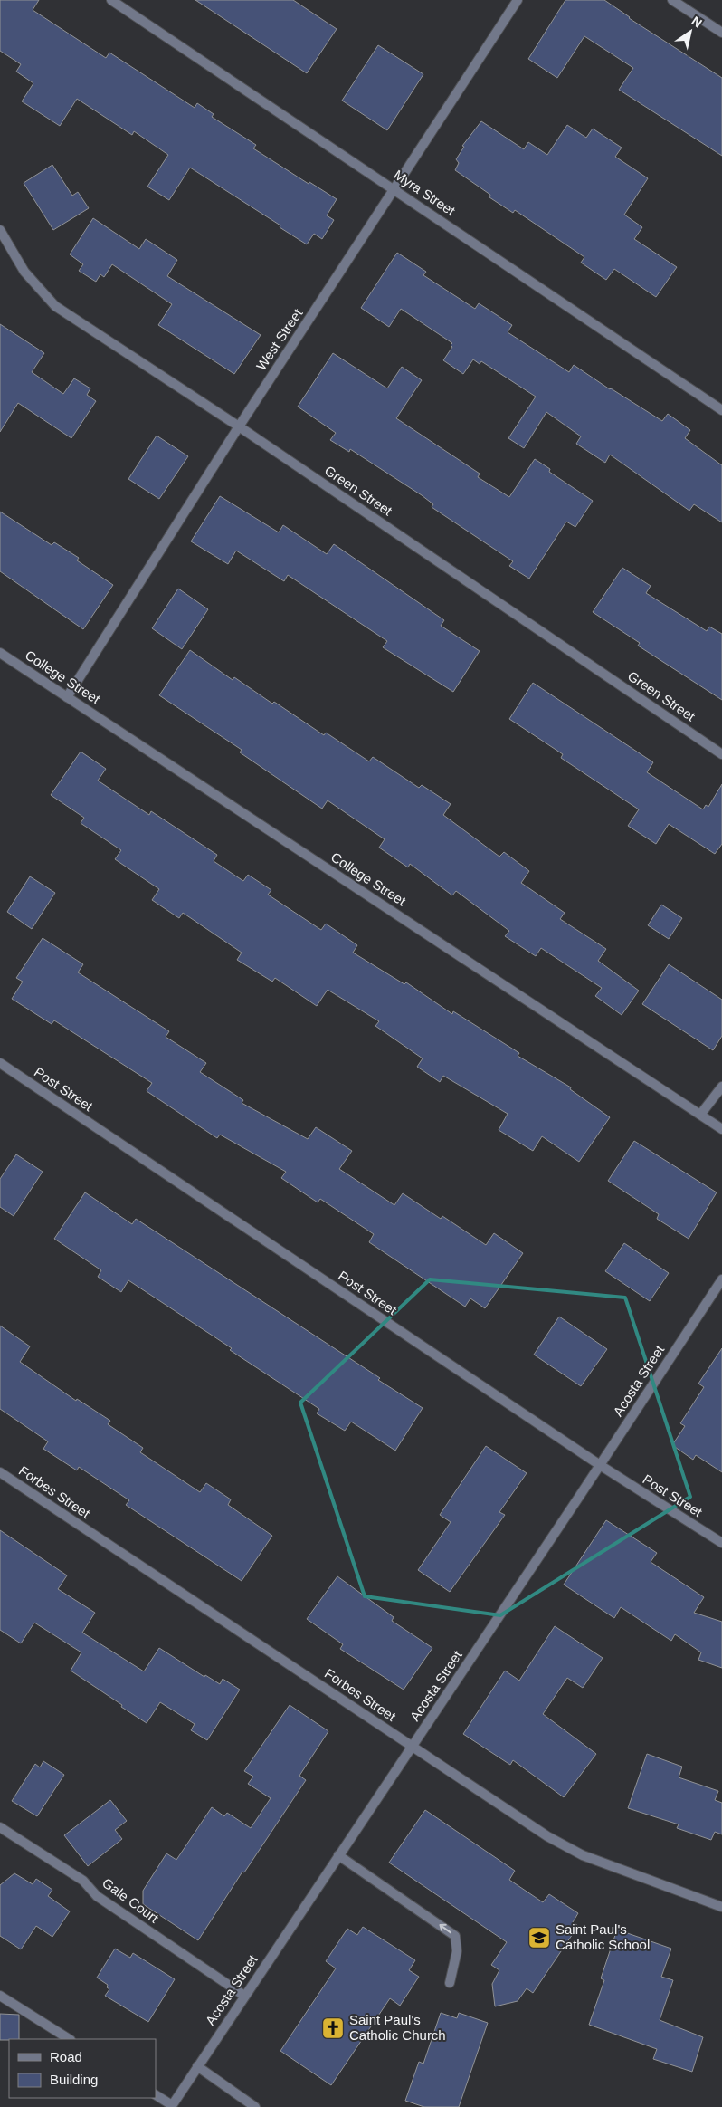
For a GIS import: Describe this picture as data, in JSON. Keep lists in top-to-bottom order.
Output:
{
  "streets": {
    "street": [
      "Myra Street",
      "West Street",
      "Green Street",
      "College Street",
      "Post Street",
      "Acosta Street",
      "Forbes Street",
      "Gale Court"
    ]
  },
  "crossings": [
    ["Myra Street", "West Street"],
    ["West Street", "Green Street"],
    ["West Street", "College Street"],
    ["Post Street", "Acosta Street"],
    ["Acosta Street", "Forbes Street"],
    ["Acosta Street", "Gale Court"]
  ],
  "places": {
    "school or university": ["Saint Paul's Catholic School"],
    "church": ["Saint Paul's Catholic Church"]
  },
  "legend": ["Road", "Building"],
  "north": "top right"
}
